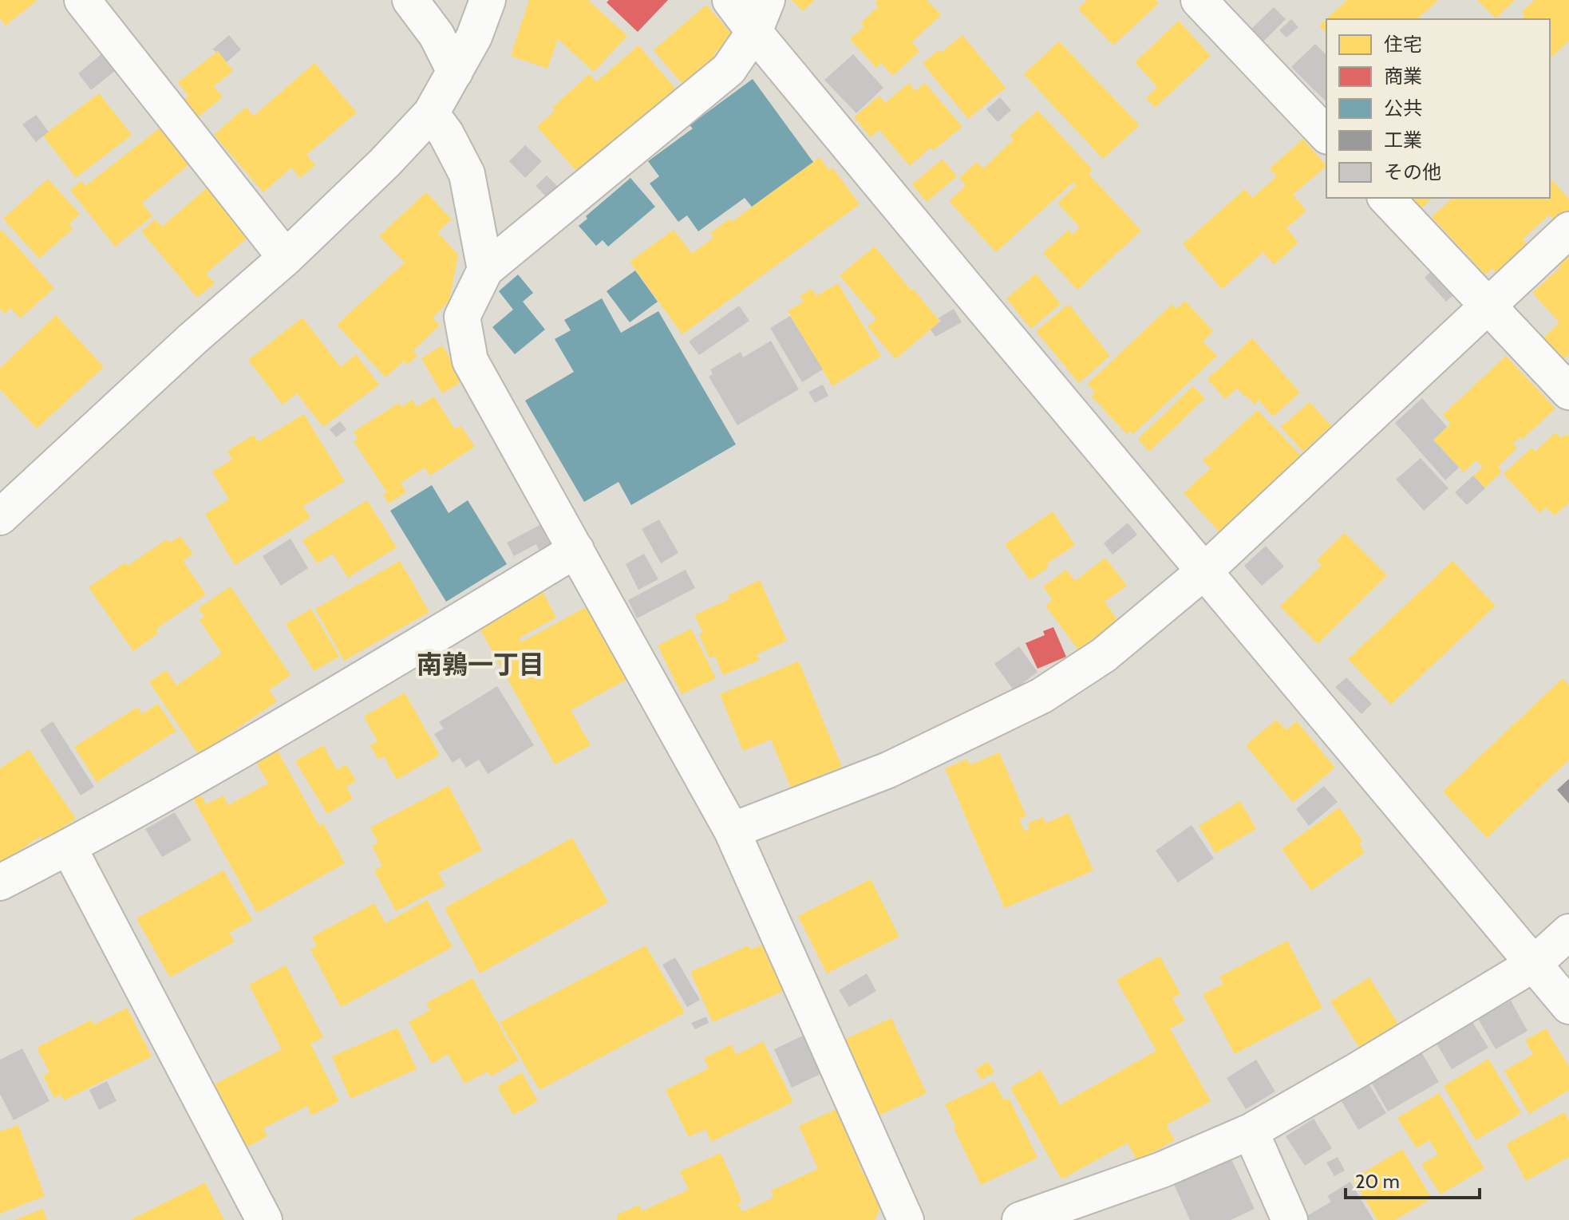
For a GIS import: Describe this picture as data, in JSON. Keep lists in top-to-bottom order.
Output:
{
  "districts": ["南鶉一丁目"],
  "legend": [
    "住宅",
    "商業",
    "公共",
    "工業",
    "その他"
  ],
  "scale_bar": "20 m"
}
